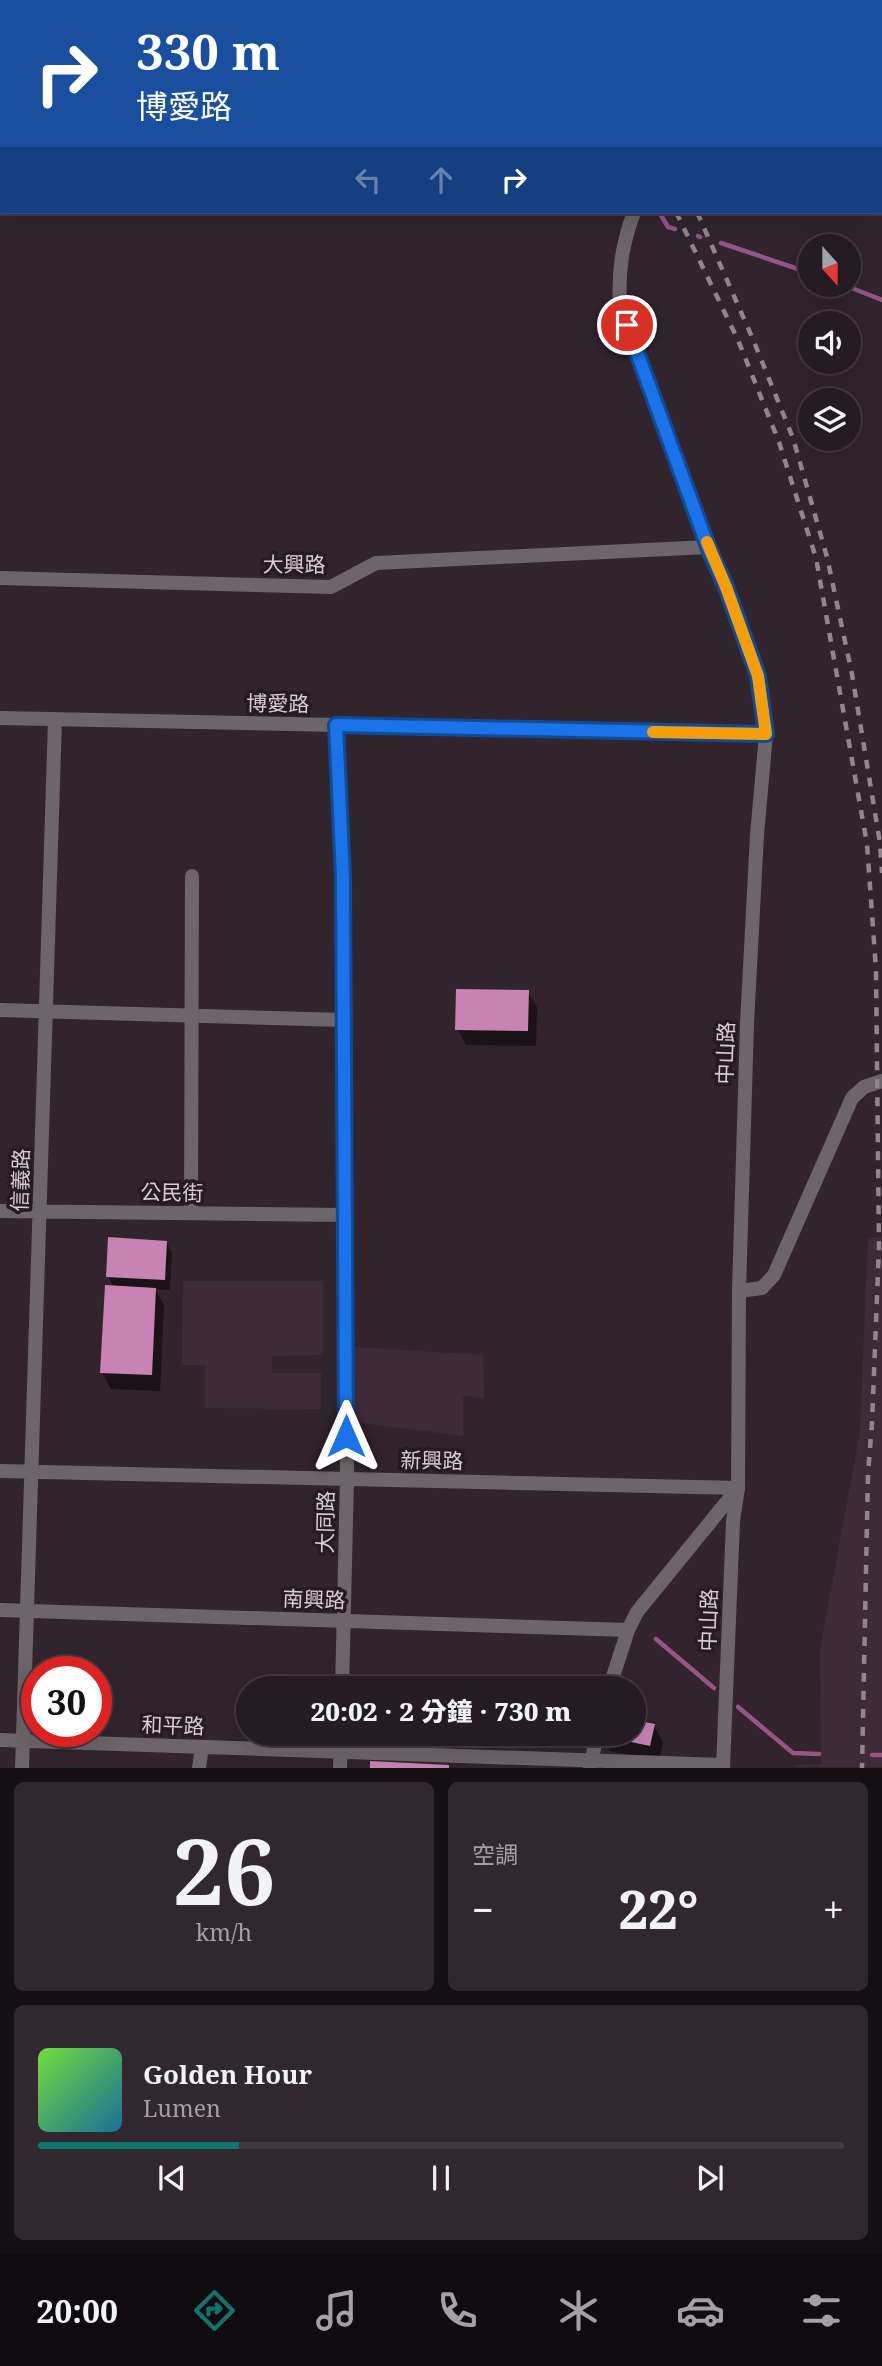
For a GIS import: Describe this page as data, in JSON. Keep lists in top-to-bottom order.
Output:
{
  "streets": {
    "street": [
      "大興路",
      "博愛路",
      "中山路",
      "信義路",
      "公民街",
      "新興路",
      "大同路",
      "南興路",
      "和平路"
    ]
  },
  "crossings": [
    ["大興路", "中山路"],
    ["博愛路", "中山路"],
    ["博愛路", "信義路"],
    ["博愛路", "大同路"],
    ["中山路", "新興路"],
    ["中山路", "和平路"],
    ["信義路", "公民街"],
    ["信義路", "新興路"],
    ["信義路", "南興路"],
    ["公民街", "大同路"],
    ["新興路", "大同路"],
    ["大同路", "南興路"]
  ],
  "north": "bottom",
  "page": {
    "turn": ["330 m", "博愛路"],
    "limit": "30",
    "trip": "20:02 · 2 分鐘 · 730 m",
    "tile": [
      ["26", "km/h"],
      "空調"
    ],
    "heat": ["−", "22°", "+"],
    "song": ["Golden Hour", "Lumen"],
    "tabs": "20:00"
  }
}
